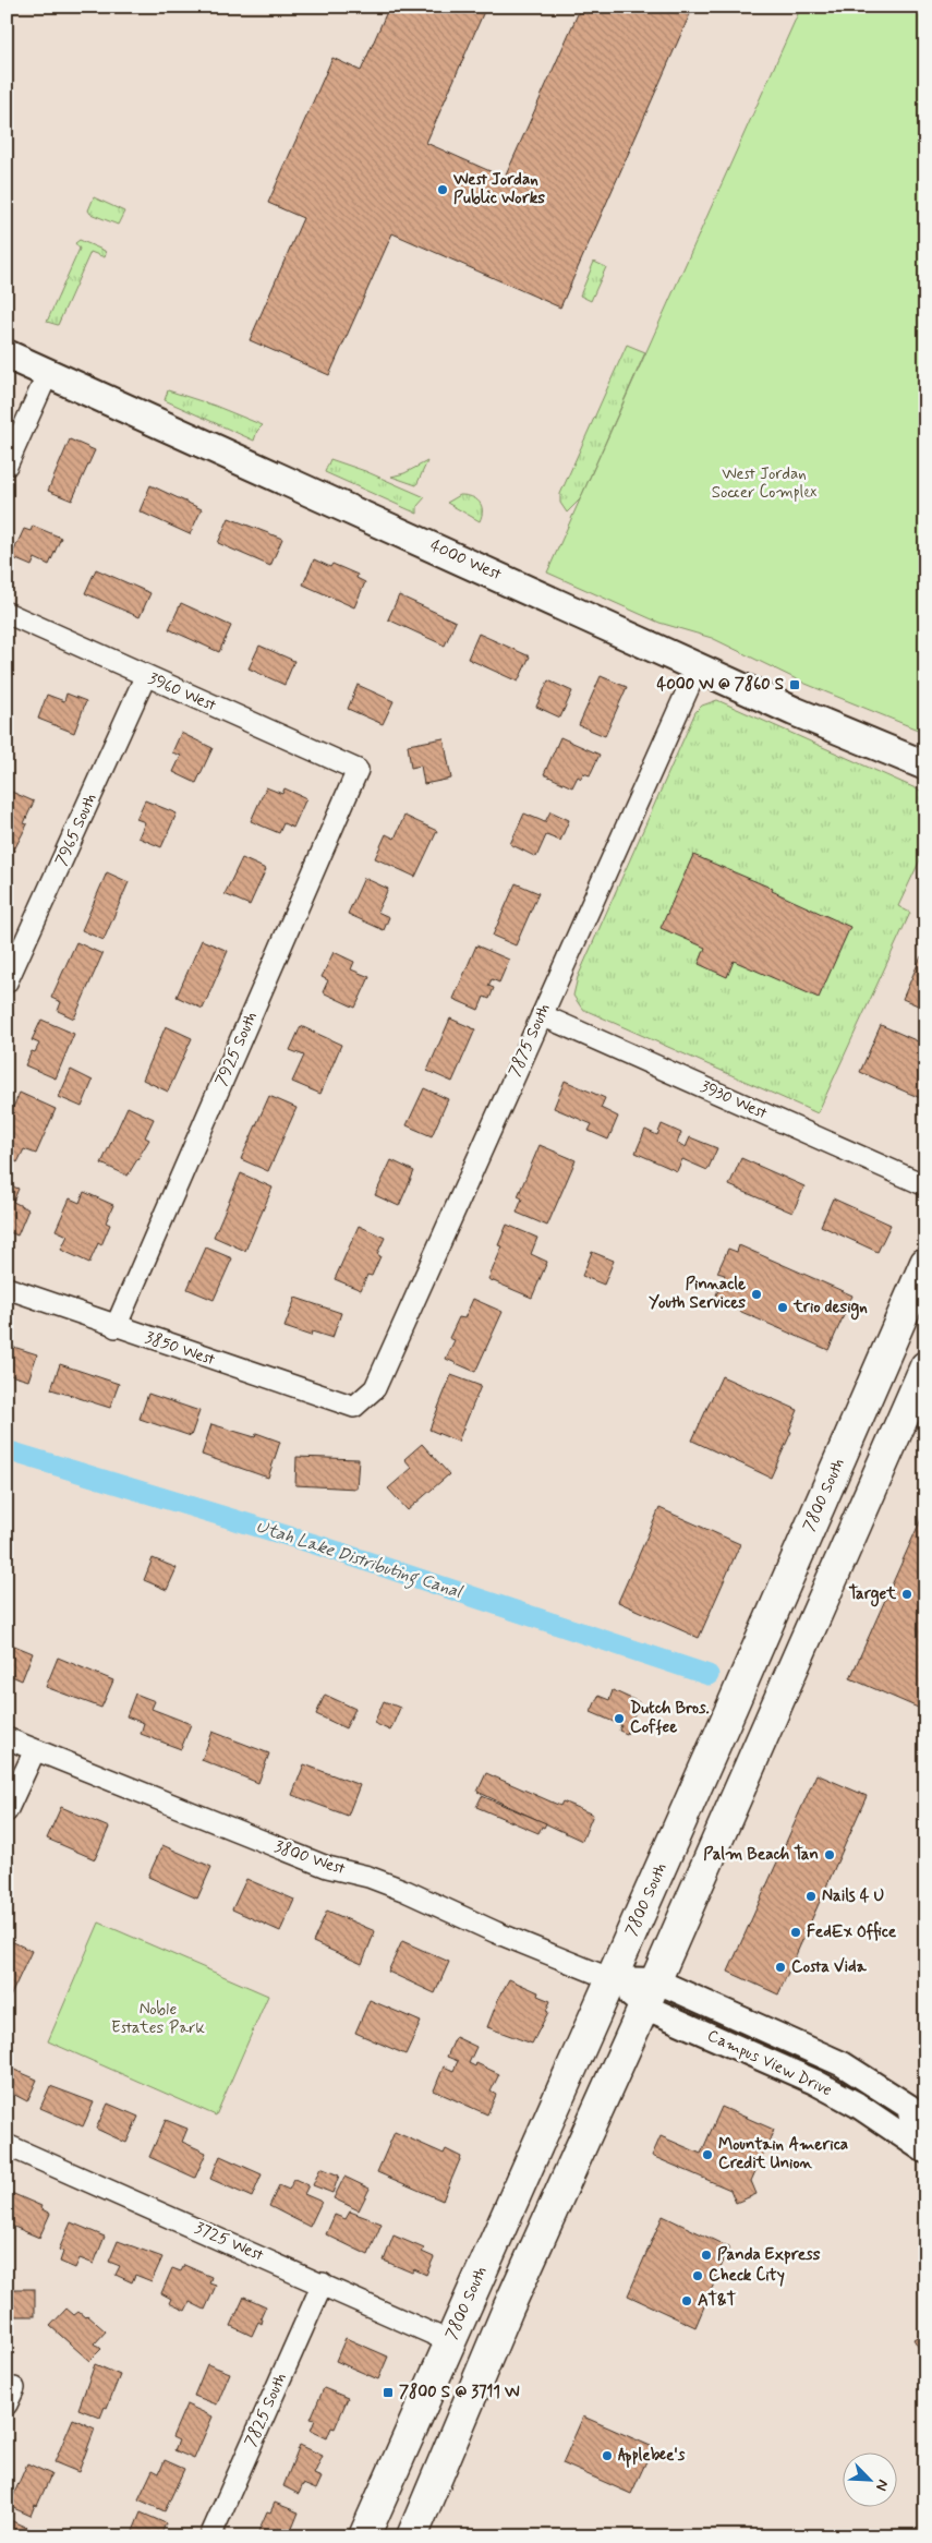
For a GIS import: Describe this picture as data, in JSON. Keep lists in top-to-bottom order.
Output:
{
  "streets": {
    "main road": ["4000 West", "7800 South"],
    "street": [
      "3960 West",
      "7965 South",
      "7875 South",
      "7925 South",
      "3930 West",
      "3850 West",
      "3800 West",
      "Campus View Drive",
      "3725 West",
      "7825 South"
    ]
  },
  "crossings": [
    ["4000 West", "7875 South"],
    ["3960 West", "7965 South"],
    ["3960 West", "7925 South"],
    ["7875 South", "3930 West"],
    ["7875 South", "3850 West"],
    ["7925 South", "3850 West"],
    ["7800 South", "3800 West"],
    ["7800 South", "Campus View Drive"],
    ["7800 South", "3725 West"],
    ["3800 West", "Campus View Drive"],
    ["3725 West", "7825 South"]
  ],
  "water": ["Utah Lake Distributing Canal"],
  "parks": ["West Jordan Soccer Complex", "Noble Estates Park"],
  "places": {
    "other": [
      "West Jordan Public Works",
      "Pinnacle Youth Services",
      "trio design",
      "Target",
      "Dutch Bros. Coffee",
      "Palm Beach Tan",
      "Nails 4 U",
      "FedEx Office",
      "Costa Vida",
      "Mountain America Credit Union",
      "Panda Express",
      "Check City",
      "AT&T",
      "Applebee's"
    ],
    "transit": ["4000 W @ 7860 S", "7800 S @ 3711 W"]
  },
  "north": "bottom right"
}
